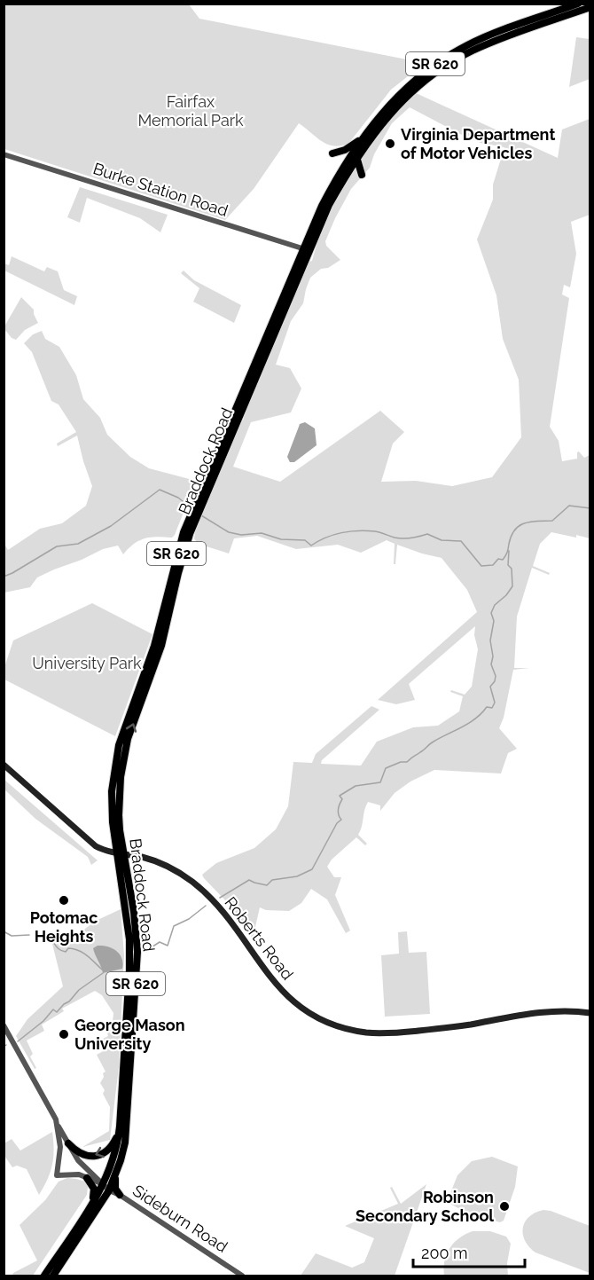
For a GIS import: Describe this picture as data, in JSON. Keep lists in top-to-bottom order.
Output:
{
  "streets": {
    "main road": ["SR 620", "Braddock Road", "Roberts Road"],
    "street": ["Burke Station Road", "Sideburn Road"]
  },
  "crossings": [
    ["Burke Station Road", "Braddock Road"],
    ["Braddock Road", "Roberts Road"],
    ["Braddock Road", "Sideburn Road"]
  ],
  "parks": ["Fairfax Memorial Park", "University Park"],
  "places": [
    "Virginia Department of Motor Vehicles",
    "Potomac Heights",
    "George Mason University",
    "Robinson Secondary School"
  ],
  "scale_bar": "200 m"
}
